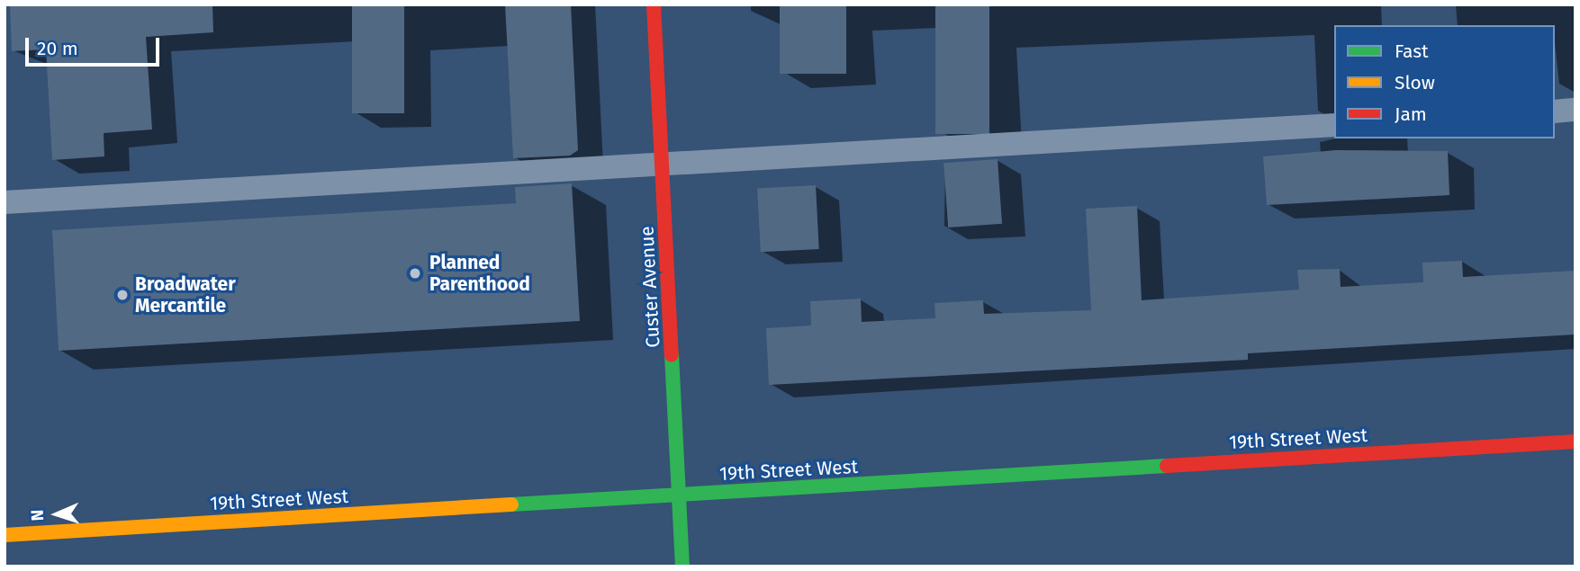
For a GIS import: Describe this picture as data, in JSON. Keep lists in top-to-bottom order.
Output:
{
  "streets": {
    "street": ["Custer Avenue", "19th Street West"]
  },
  "crossings": [
    ["Custer Avenue", "19th Street West"]
  ],
  "places": ["Planned Parenthood", "Broadwater Mercantile"],
  "legend": ["Fast", "Slow", "Jam"],
  "scale_bar": "20 m",
  "north": "left"
}
